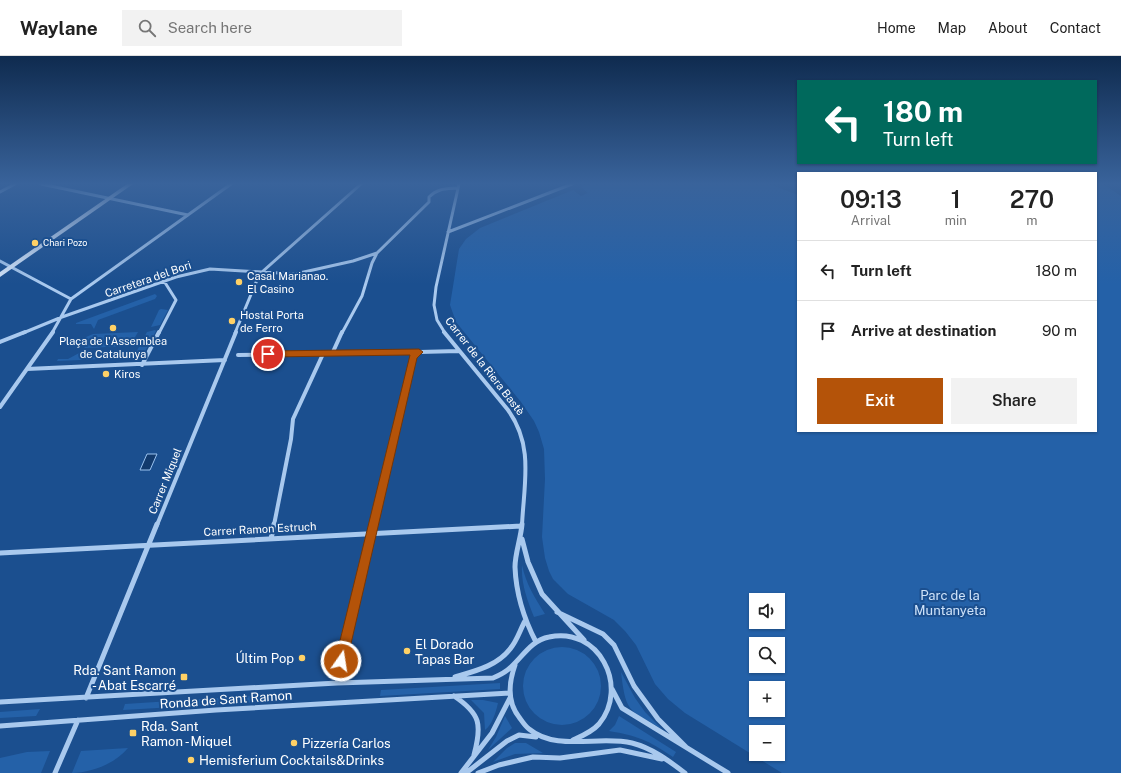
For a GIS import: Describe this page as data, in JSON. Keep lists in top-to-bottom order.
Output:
{
  "streets": {
    "street": [
      "Carretera del Bori",
      "Carrer de la Riera Bastè",
      "Carrer Miquel",
      "Carrer Ramon Estruch",
      "Ronda de Sant Ramon"
    ]
  },
  "crossings": [
    ["Carretera del Bori", "Carrer Miquel"],
    ["Carrer de la Riera Bastè", "Carrer Ramon Estruch"],
    ["Carrer de la Riera Bastè", "Ronda de Sant Ramon"],
    ["Carrer Miquel", "Carrer Ramon Estruch"],
    ["Carrer Miquel", "Ronda de Sant Ramon"]
  ],
  "parks": ["Parc de la Muntanyeta"],
  "places": {
    "other": [
      "Chari Pozo",
      "Casal Marianao. El Casino",
      "Hostal Porta de Ferro",
      "Plaça de l'Assemblea de Catalunya",
      "Kiros",
      "El Dorado Tapas Bar",
      "Últim Pop",
      "Pizzería Carlos",
      "Hemisferium Cocktails&Drinks"
    ],
    "transit": ["Rda. Sant Ramon - Abat Escarré", "Rda. Sant Ramon - Miquel"]
  },
  "page": {
    "header": "Waylane",
    "search": "Search here",
    "nav": [
      "Home",
      "Map",
      "About",
      "Contact"
    ],
    "turn": ["180 m", "Turn left"],
    "eta": [
      "09:13",
      "Arrival",
      "1",
      "min",
      "270",
      "m"
    ],
    "list": [
      {
        "name": "Turn left",
        "value": "180 m"
      },
      {
        "name": "Arrive at destination",
        "value": "90 m"
      }
    ],
    "buttons": ["Exit", "Share"],
    "map_buttons": ["+", "−"]
  }
}
